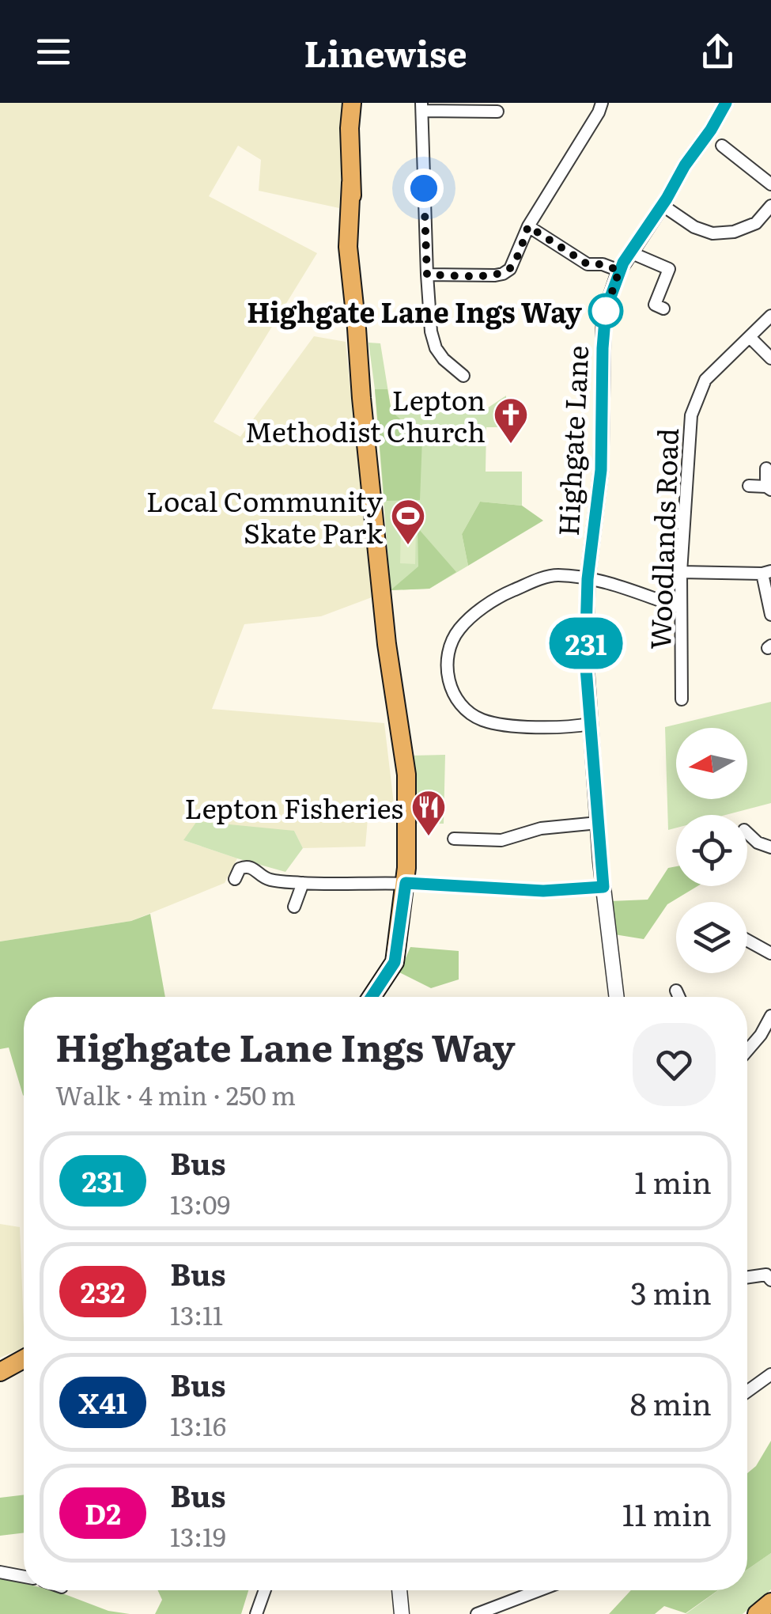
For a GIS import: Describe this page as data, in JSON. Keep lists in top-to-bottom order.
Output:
{
  "streets": {
    "street": ["Highgate Lane", "Woodlands Road"]
  },
  "places": {
    "other": ["Highgate Lane Ings Way"],
    "church": ["Lepton Methodist Church"],
    "sports": ["Local Community Skate Park"],
    "restaurant": ["Lepton Fisheries"]
  },
  "lines": ["bus line 231"],
  "north": "left",
  "page": {
    "header": "Linewise",
    "on_map": "231",
    "heading": ["Highgate Lane Ings Way", "Walk · 4 min · 250 m"],
    "list": [
      {
        "mark": "231",
        "name": "Bus",
        "note": "13:09",
        "value": "1 min"
      },
      {
        "mark": "232",
        "name": "Bus",
        "note": "13:11",
        "value": "3 min"
      },
      {
        "mark": "X41",
        "name": "Bus",
        "note": "13:16",
        "value": "8 min"
      },
      {
        "mark": "D2",
        "name": "Bus",
        "note": "13:19",
        "value": "11 min"
      }
    ]
  }
}
